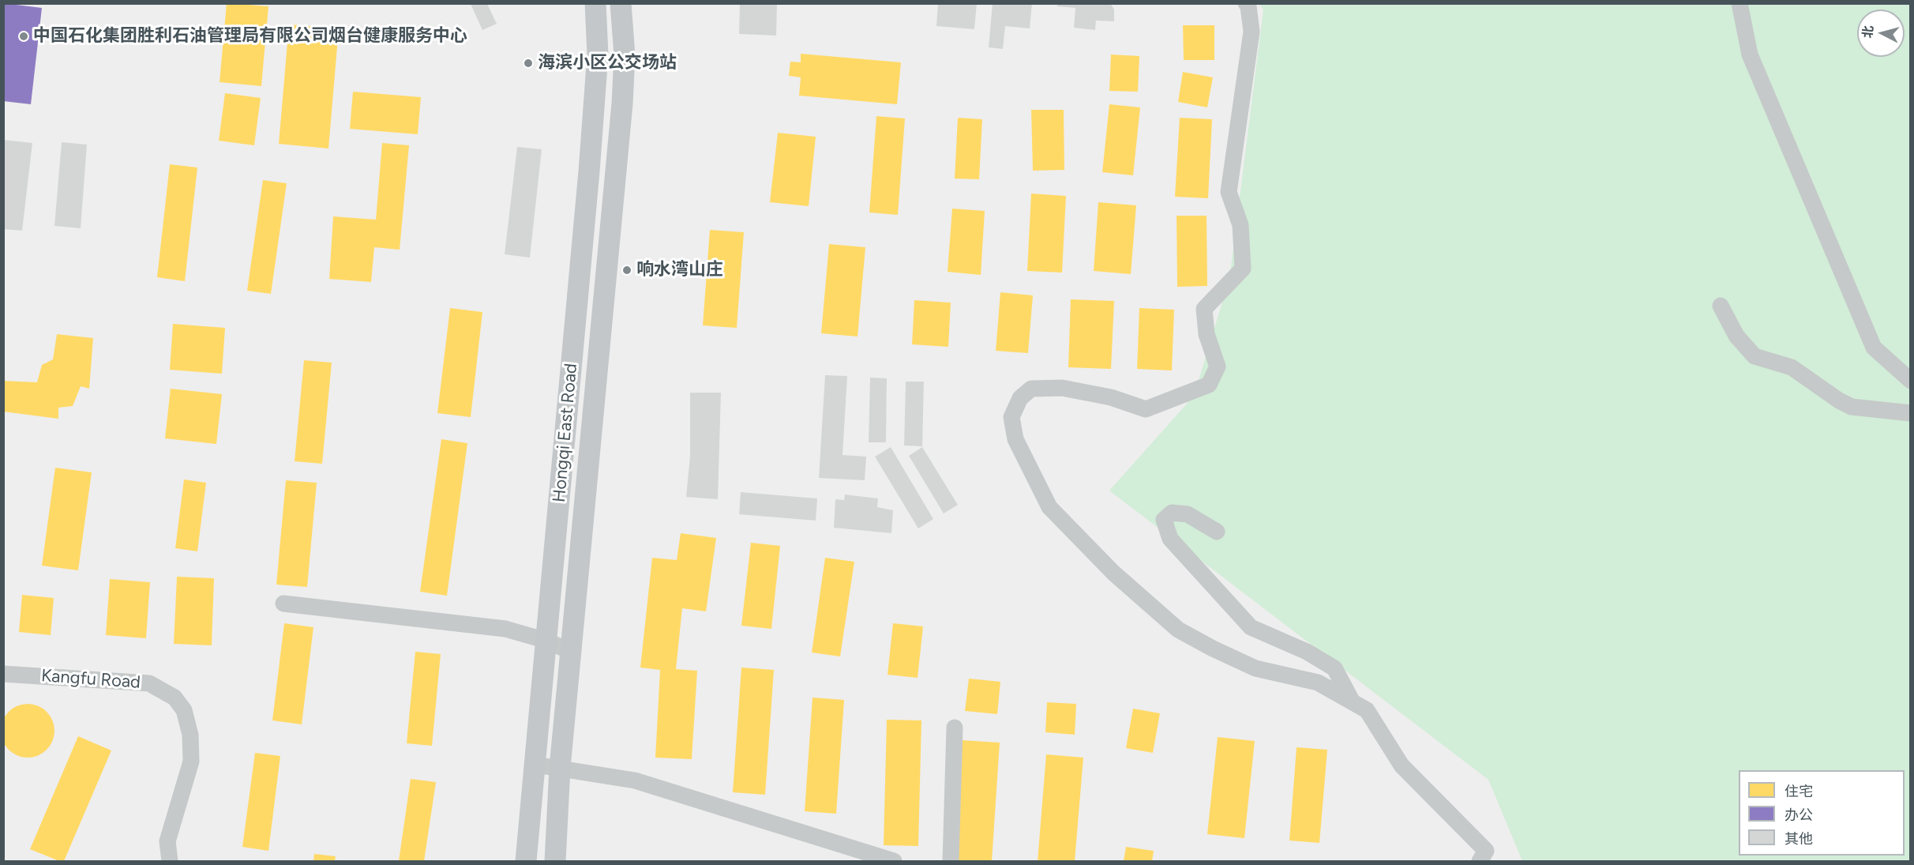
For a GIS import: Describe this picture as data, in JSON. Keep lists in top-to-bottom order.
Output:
{
  "streets": {
    "main road": ["Hongqi East Road"],
    "street": ["Kangfu Road"]
  },
  "places": ["中国石化集团胜利石油管理局有限公司烟台健康服务中心", "海滨小区公交场站", "响水湾山庄"],
  "legend": ["住宅", "办公", "其他"],
  "north": "left"
}
